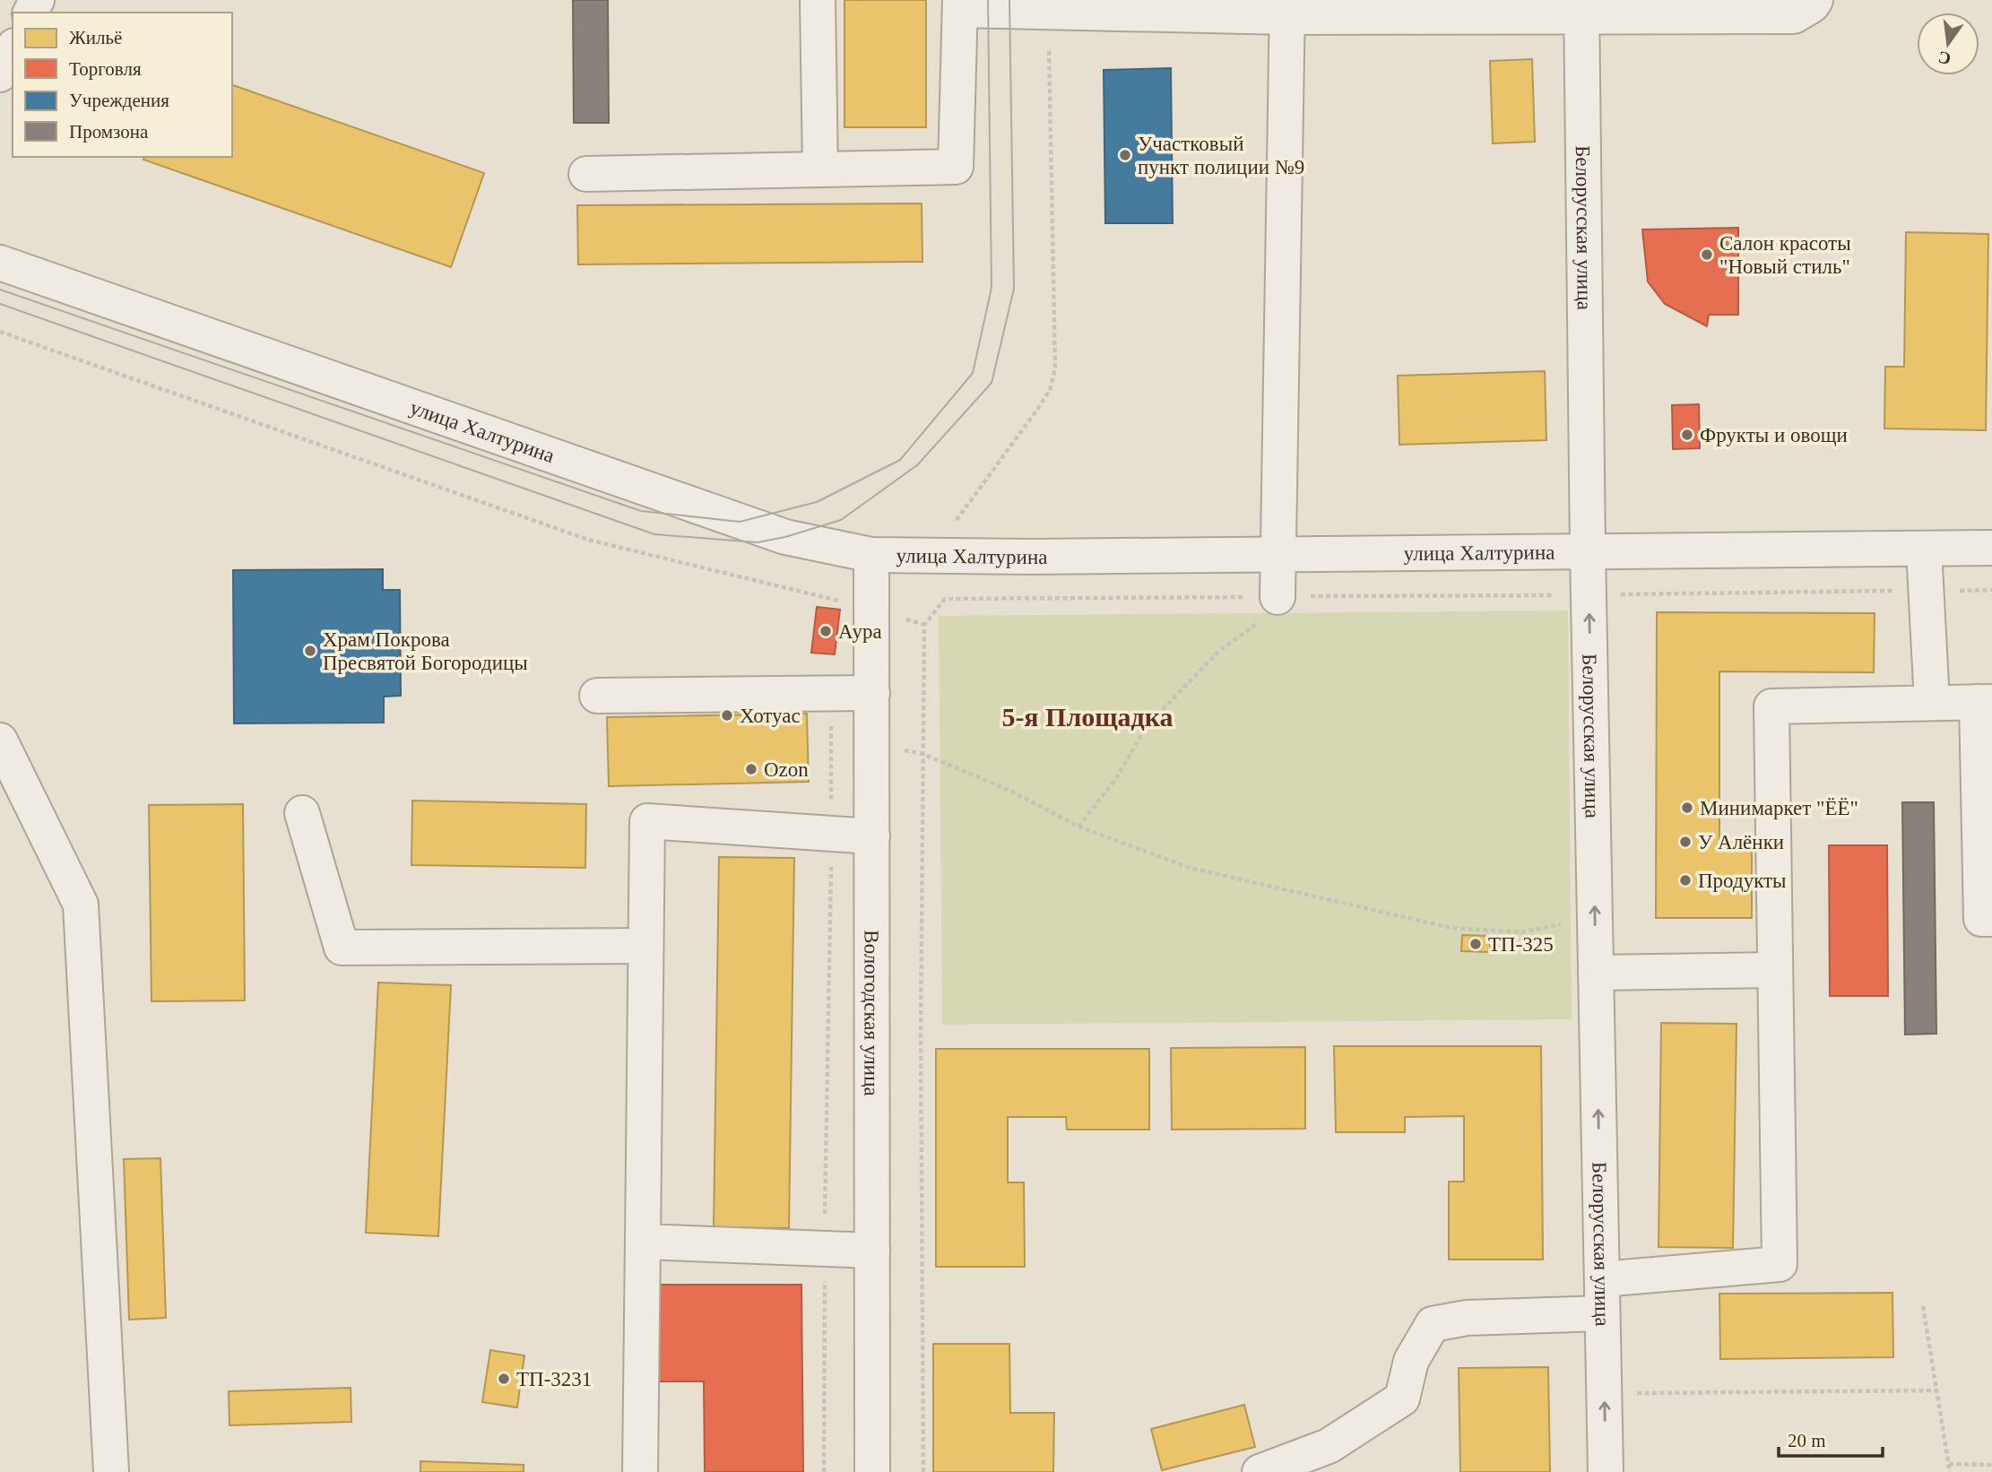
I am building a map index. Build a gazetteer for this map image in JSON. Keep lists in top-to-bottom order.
{
  "streets": {
    "street": ["Белорусская улица", "улица Халтурина", "Вологодская улица"]
  },
  "crossings": [
    ["Белорусская улица", "улица Халтурина"],
    ["улица Халтурина", "Вологодская улица"]
  ],
  "one_way": ["Белорусская улица"],
  "districts": ["5-я Площадка"],
  "places": [
    "Участковый пункт полиции №9",
    "Салон красоты \"Новый стиль\"",
    "Фрукты и овощи",
    "Аура",
    "Храм Покрова Пресвятой Богородицы",
    "Хотуас",
    "Ozon",
    "Минимаркет \"ЁЁ\"",
    "У Алёнки",
    "Продукты",
    "ТП-325",
    "ТП-3231"
  ],
  "legend": [
    "Жильё",
    "Торговля",
    "Учреждения",
    "Промзона"
  ],
  "scale_bar": "20 m",
  "north": "bottom"
}
